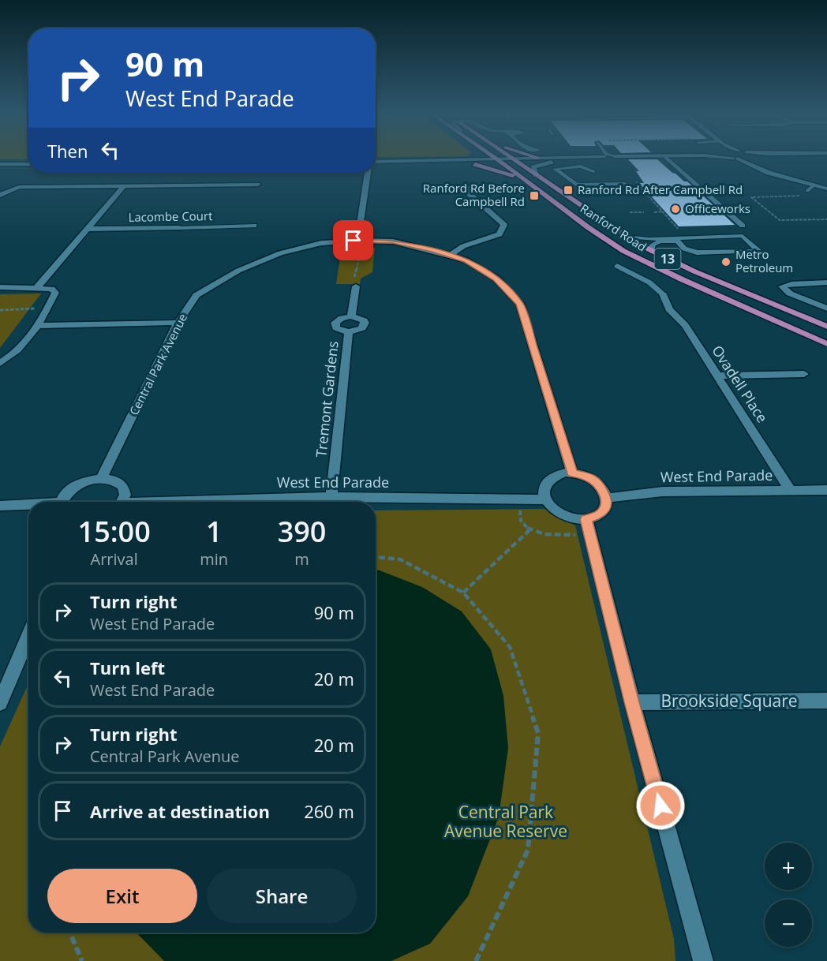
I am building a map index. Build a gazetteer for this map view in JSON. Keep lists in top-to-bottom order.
{
  "streets": {
    "main road": ["Ranford Road", "13"],
    "street": [
      "Lacombe Court",
      "Central Park Avenue",
      "Ovadell Place",
      "Tremont Gardens",
      "West End Parade",
      "Brookside Square"
    ]
  },
  "crossings": [
    ["Central Park Avenue", "West End Parade"],
    ["Ovadell Place", "West End Parade"],
    ["Tremont Gardens", "West End Parade"]
  ],
  "parks": ["Central Park Avenue Reserve"],
  "places": {
    "transit": ["Ranford Rd After Campbell Rd", "Ranford Rd Before Campbell Rd"],
    "other": ["Officeworks", "Metro Petroleum"]
  },
  "page": {
    "turn": ["90 m", "West End Parade"],
    "then": "Then",
    "eta": [
      "15:00",
      "Arrival",
      "1",
      "min",
      "390",
      "m"
    ],
    "list": [
      {
        "name": "Turn right",
        "note": "West End Parade",
        "value": "90 m"
      },
      {
        "name": "Turn left",
        "note": "West End Parade",
        "value": "20 m"
      },
      {
        "name": "Turn right",
        "note": "Central Park Avenue",
        "value": "20 m"
      },
      {
        "name": "Arrive at destination",
        "value": "260 m"
      }
    ],
    "map_buttons": ["+", "−"],
    "buttons": ["Exit", "Share"]
  }
}
